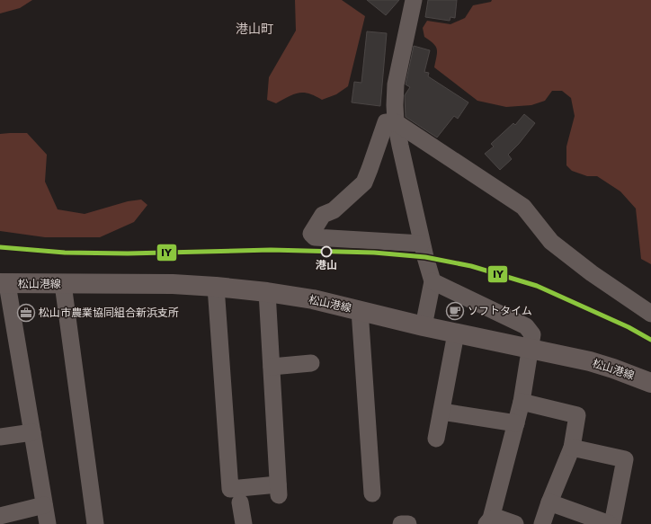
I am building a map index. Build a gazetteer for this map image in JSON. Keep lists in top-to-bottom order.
{
  "streets": {
    "main road": ["松山港線"]
  },
  "districts": ["港山町"],
  "places": {
    "other": ["港山"],
    "cafe": ["ソフトタイム"],
    "office": ["松山市農業協同組合新浜支所"]
  },
  "lines": ["transit line IY"]
}
